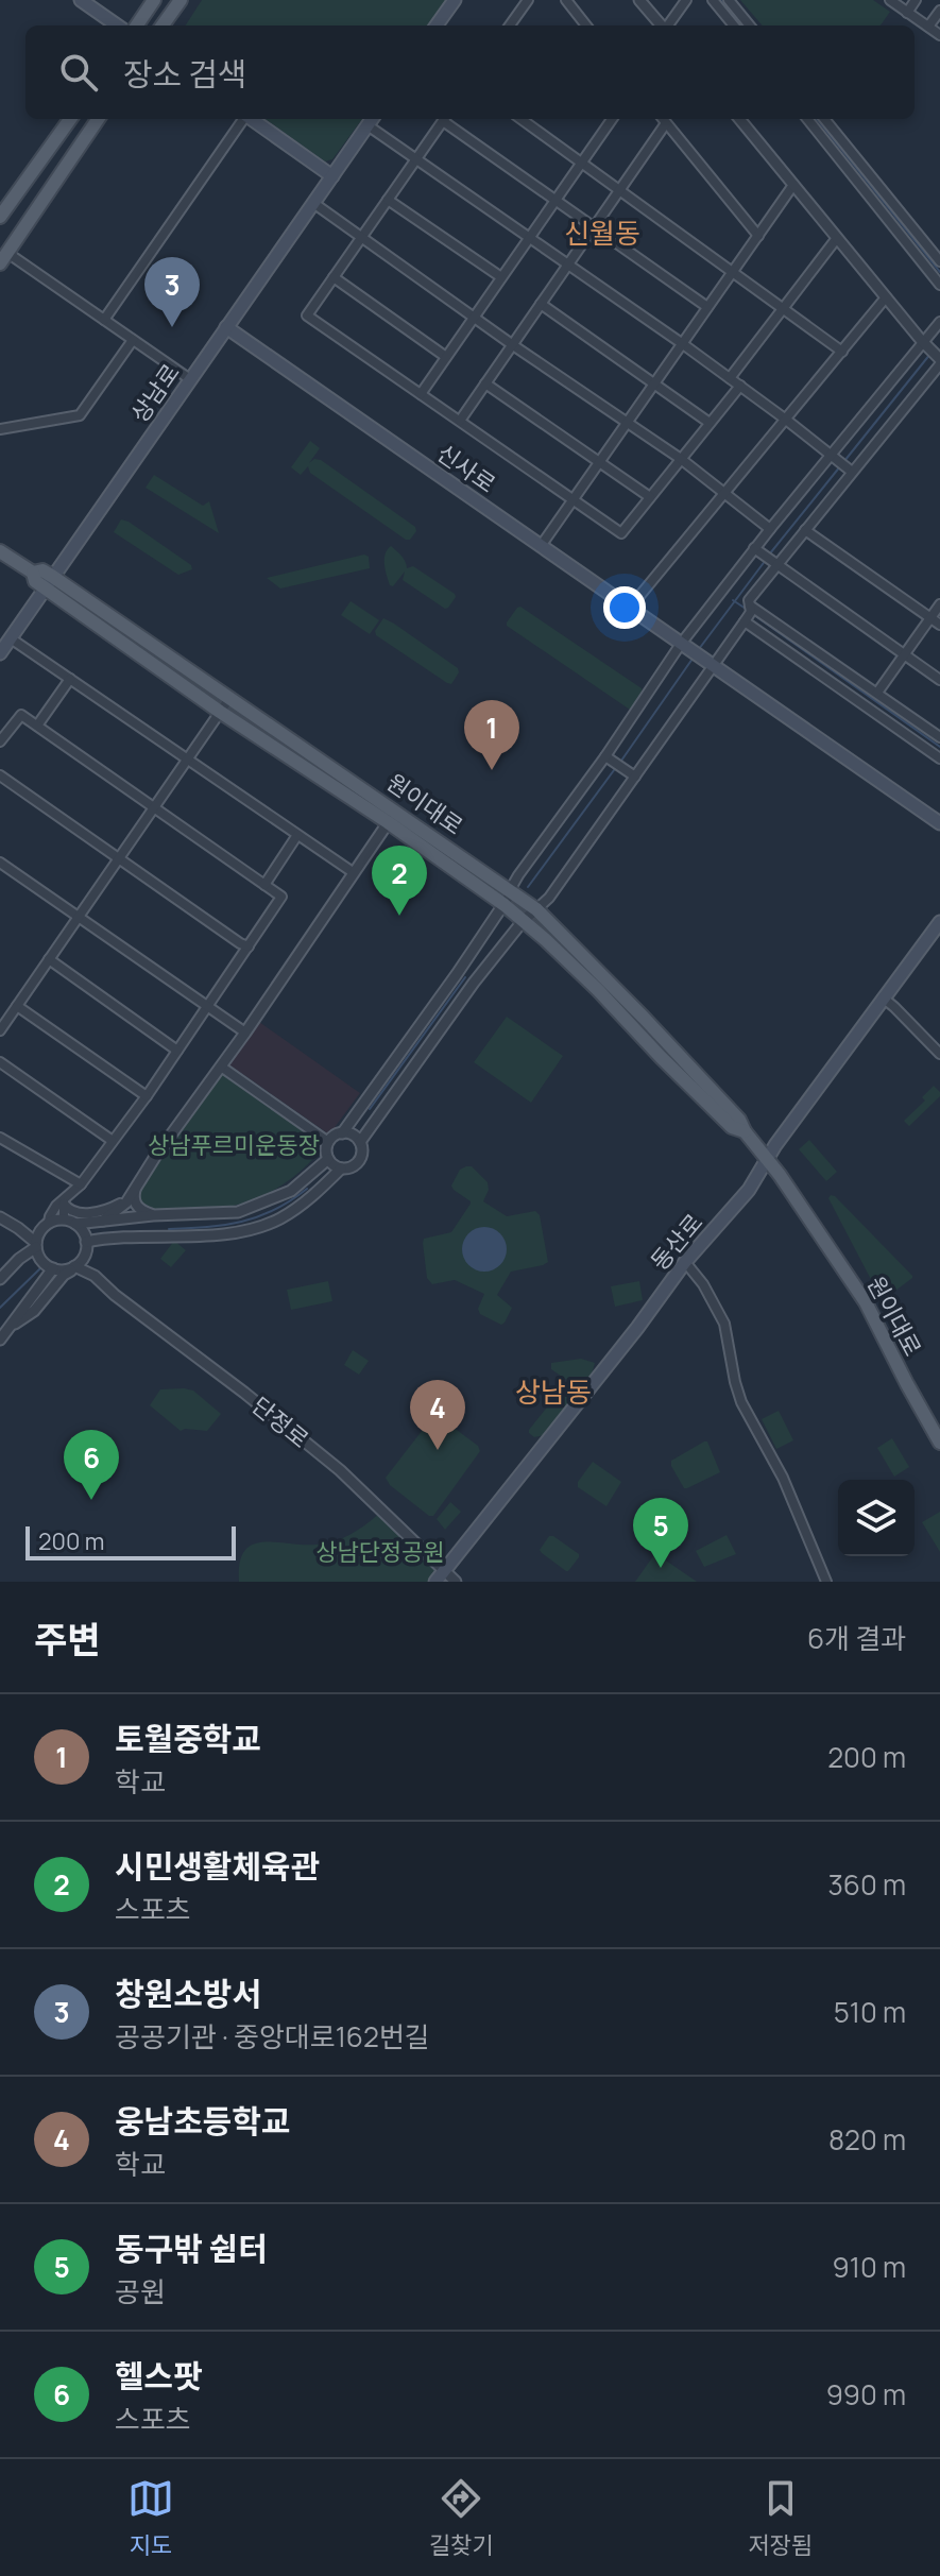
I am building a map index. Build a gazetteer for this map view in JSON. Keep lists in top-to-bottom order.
{
  "streets": {
    "main road": [
      "상남로",
      "신사로",
      "원이대로",
      "동산로"
    ],
    "street": ["단정로"]
  },
  "crossings": [
    ["상남로", "신사로"],
    ["상남로", "원이대로"],
    ["원이대로", "동산로"],
    ["동산로", "단정로"]
  ],
  "districts": ["신월동", "상남동"],
  "parks": ["상남푸르미운동장", "상남단정공원"],
  "scale_bar": "200 m",
  "page": {
    "search": "장소 검색",
    "pins": [
      "3",
      "1",
      "2",
      "4",
      "6",
      "5"
    ],
    "scale": "200 m",
    "heading": ["주변", "6개 결과"],
    "list": [
      {
        "mark": "1",
        "name": "토월중학교",
        "note": "학교",
        "value": "200 m"
      },
      {
        "mark": "2",
        "name": "시민생활체육관",
        "note": "스포츠",
        "value": "360 m"
      },
      {
        "mark": "3",
        "name": "창원소방서",
        "note": "공공기관 · 중앙대로162번길",
        "value": "510 m"
      },
      {
        "mark": "4",
        "name": "웅남초등학교",
        "note": "학교",
        "value": "820 m"
      },
      {
        "mark": "5",
        "name": "동구밖 쉼터",
        "note": "공원",
        "value": "910 m"
      },
      {
        "mark": "6",
        "name": "헬스팟",
        "note": "스포츠",
        "value": "990 m"
      }
    ],
    "nav": ["지도", "길찾기", "저장됨"]
  }
}
